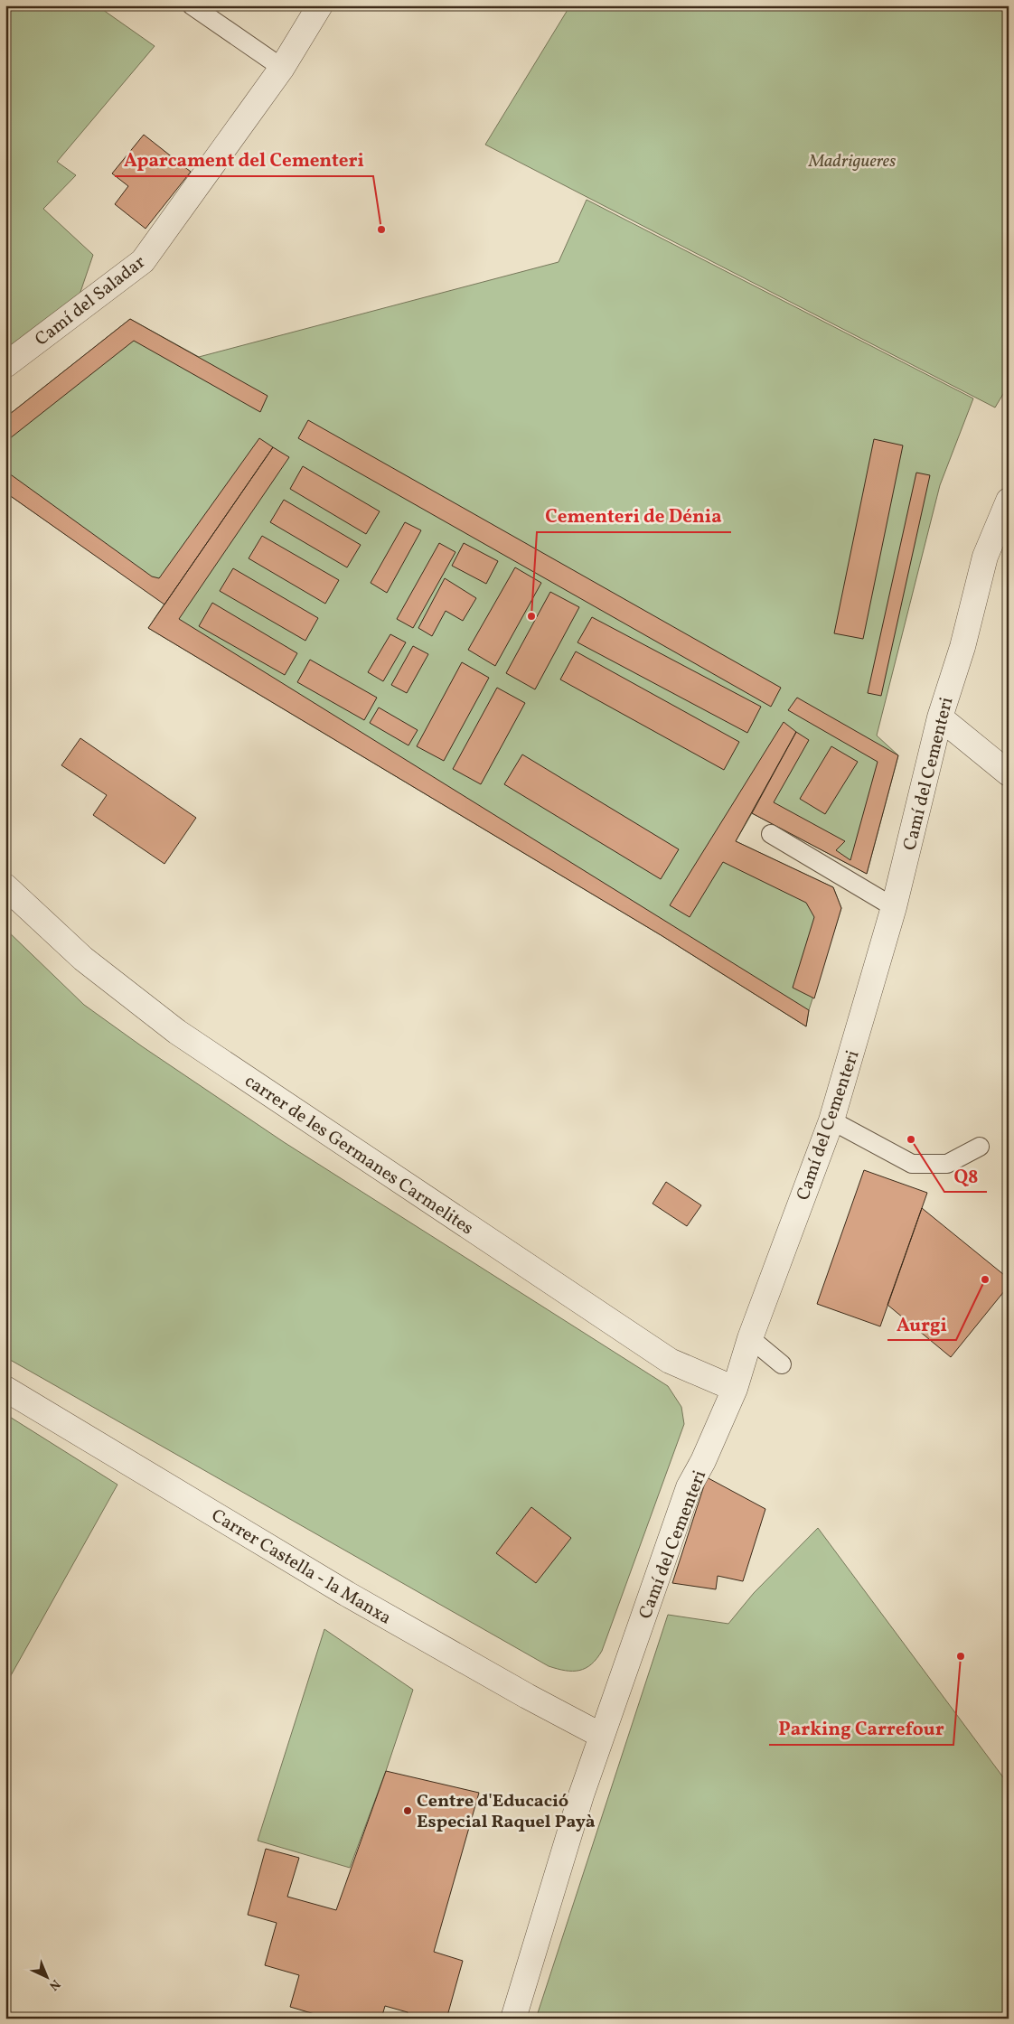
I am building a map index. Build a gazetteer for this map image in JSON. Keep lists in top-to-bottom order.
{
  "streets": {
    "street": [
      "Camí del Saladar",
      "Camí del Cementeri",
      "carrer de les Germanes Carmelites",
      "Carrer Castella - la Manxa"
    ]
  },
  "crossings": [
    ["Camí del Cementeri", "carrer de les Germanes Carmelites"],
    ["Camí del Cementeri", "Carrer Castella - la Manxa"]
  ],
  "parks": ["Madrigueres"],
  "places": [
    "Aparcament del Cementeri",
    "Cementeri de Dénia",
    "Q8",
    "Aurgi",
    "Parking Carrefour",
    "Centre d'Educació Especial Raquel Payà"
  ],
  "north": "bottom right"
}
